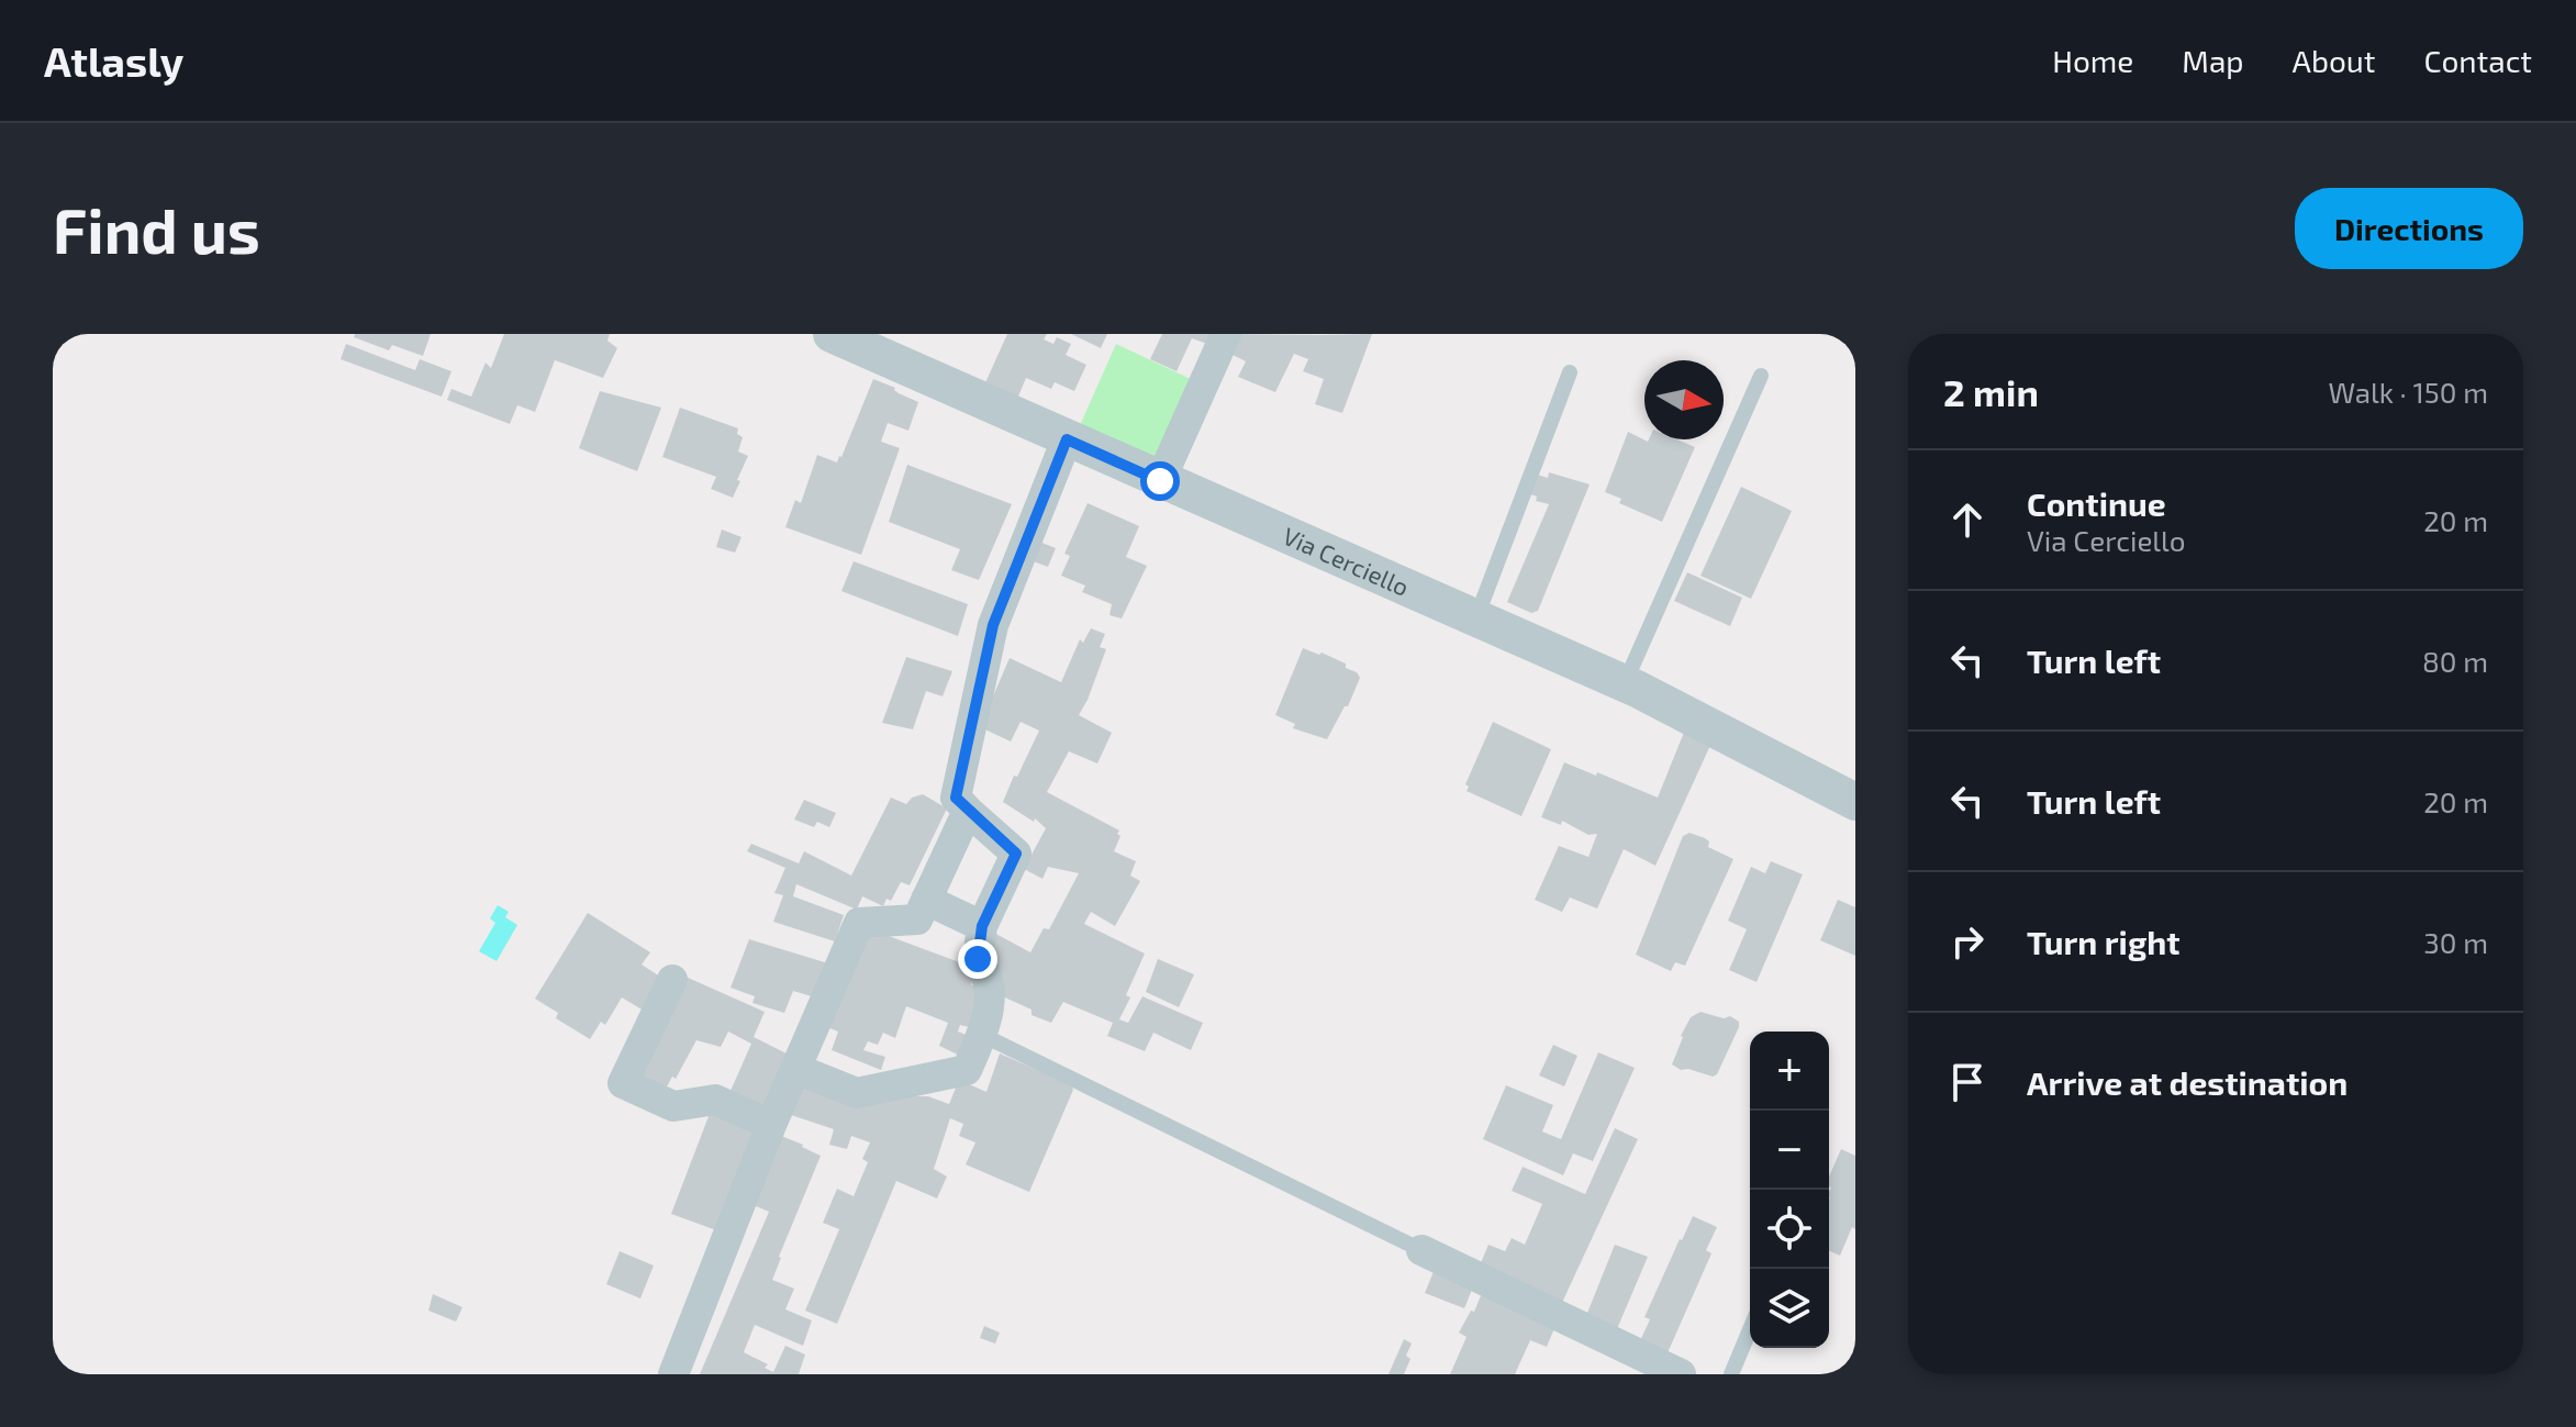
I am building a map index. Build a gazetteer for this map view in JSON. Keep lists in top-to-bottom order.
{
  "streets": {
    "street": ["Via Cerciello"]
  },
  "north": "right",
  "page": {
    "header": "Atlasly",
    "nav": [
      "Home",
      "Map",
      "About",
      "Contact"
    ],
    "buttons": "Directions",
    "title": "Find us",
    "heading": ["2 min", "Walk · 150 m"],
    "list": [
      ["Continue", "Via Cerciello", "20 m"],
      ["Turn left", "80 m"],
      ["Turn left", "20 m"],
      ["Turn right", "30 m"],
      "Arrive at destination"
    ],
    "map_buttons": ["+", "−"]
  }
}
